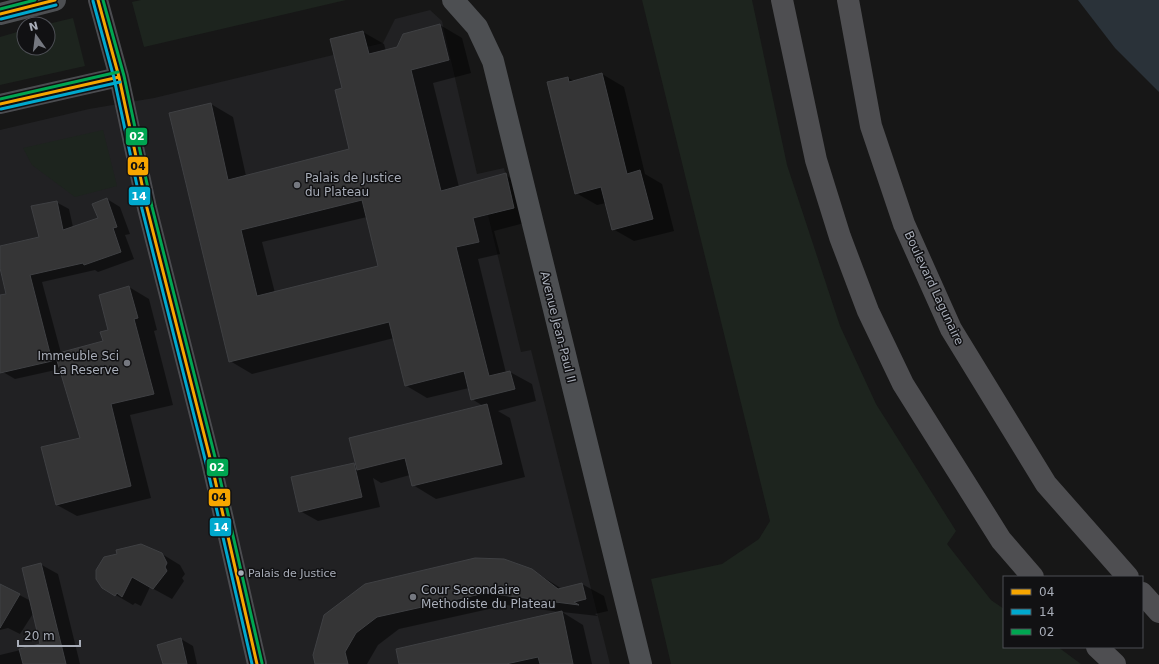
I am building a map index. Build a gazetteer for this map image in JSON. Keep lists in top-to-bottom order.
{
  "streets": {
    "highway": ["Boulevard Lagunaire"],
    "main road": ["Avenue Jean-Paul II"]
  },
  "places": [
    "Palais de Justice du Plateau",
    "Immeuble Sci La Reserve",
    "Palais de Justice",
    "Cour Secondaire Methodiste du Plateau"
  ],
  "lines": ["transit line 04", "transit line 02", "transit line 14"],
  "legend": ["04", "14", "02"],
  "scale_bar": "20 m",
  "north": "top"
}
